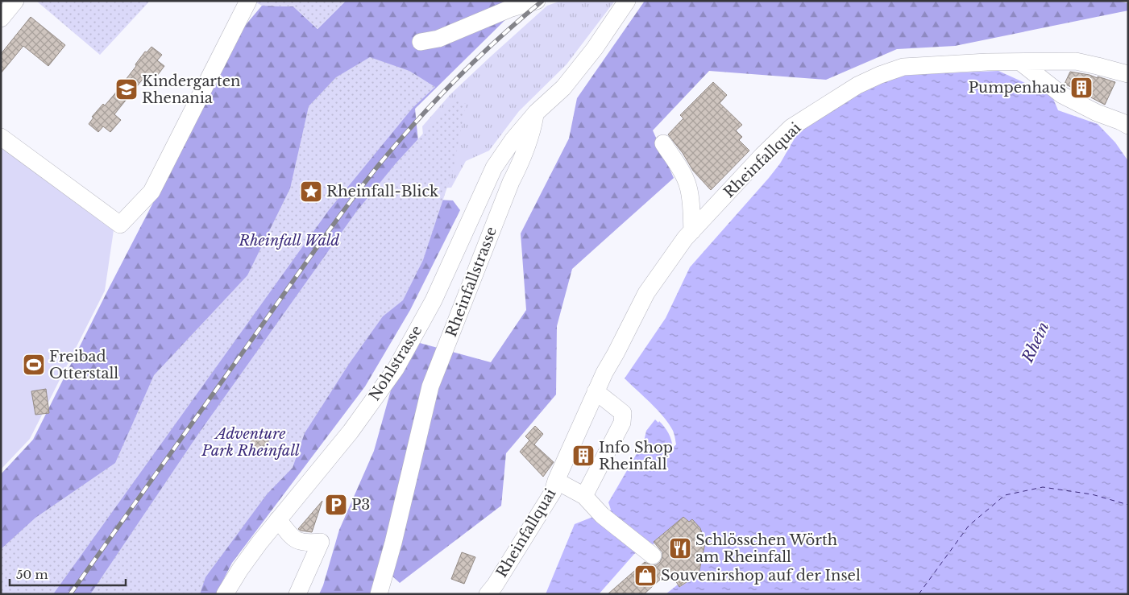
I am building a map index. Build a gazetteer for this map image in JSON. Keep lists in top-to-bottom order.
{
  "streets": {
    "street": ["Rheinfallquai", "Rheinfallstrasse", "Nohlstrasse"]
  },
  "crossings": [
    ["Rheinfallstrasse", "Nohlstrasse"]
  ],
  "water": ["Rhein"],
  "parks": ["Rheinfall Wald", "Adventure Park Rheinfall"],
  "places": {
    "building": ["Pumpenhaus", "Info Shop Rheinfall"],
    "school or university": ["Kindergarten Rhenania"],
    "place": ["Rheinfall-Blick"],
    "sports": ["Freibad Otterstall"],
    "parking": ["P3"],
    "restaurant": ["Schlösschen Wörth am Rheinfall"],
    "shop": ["Souvenirshop auf der Insel"]
  },
  "scale_bar": "50 m"
}
